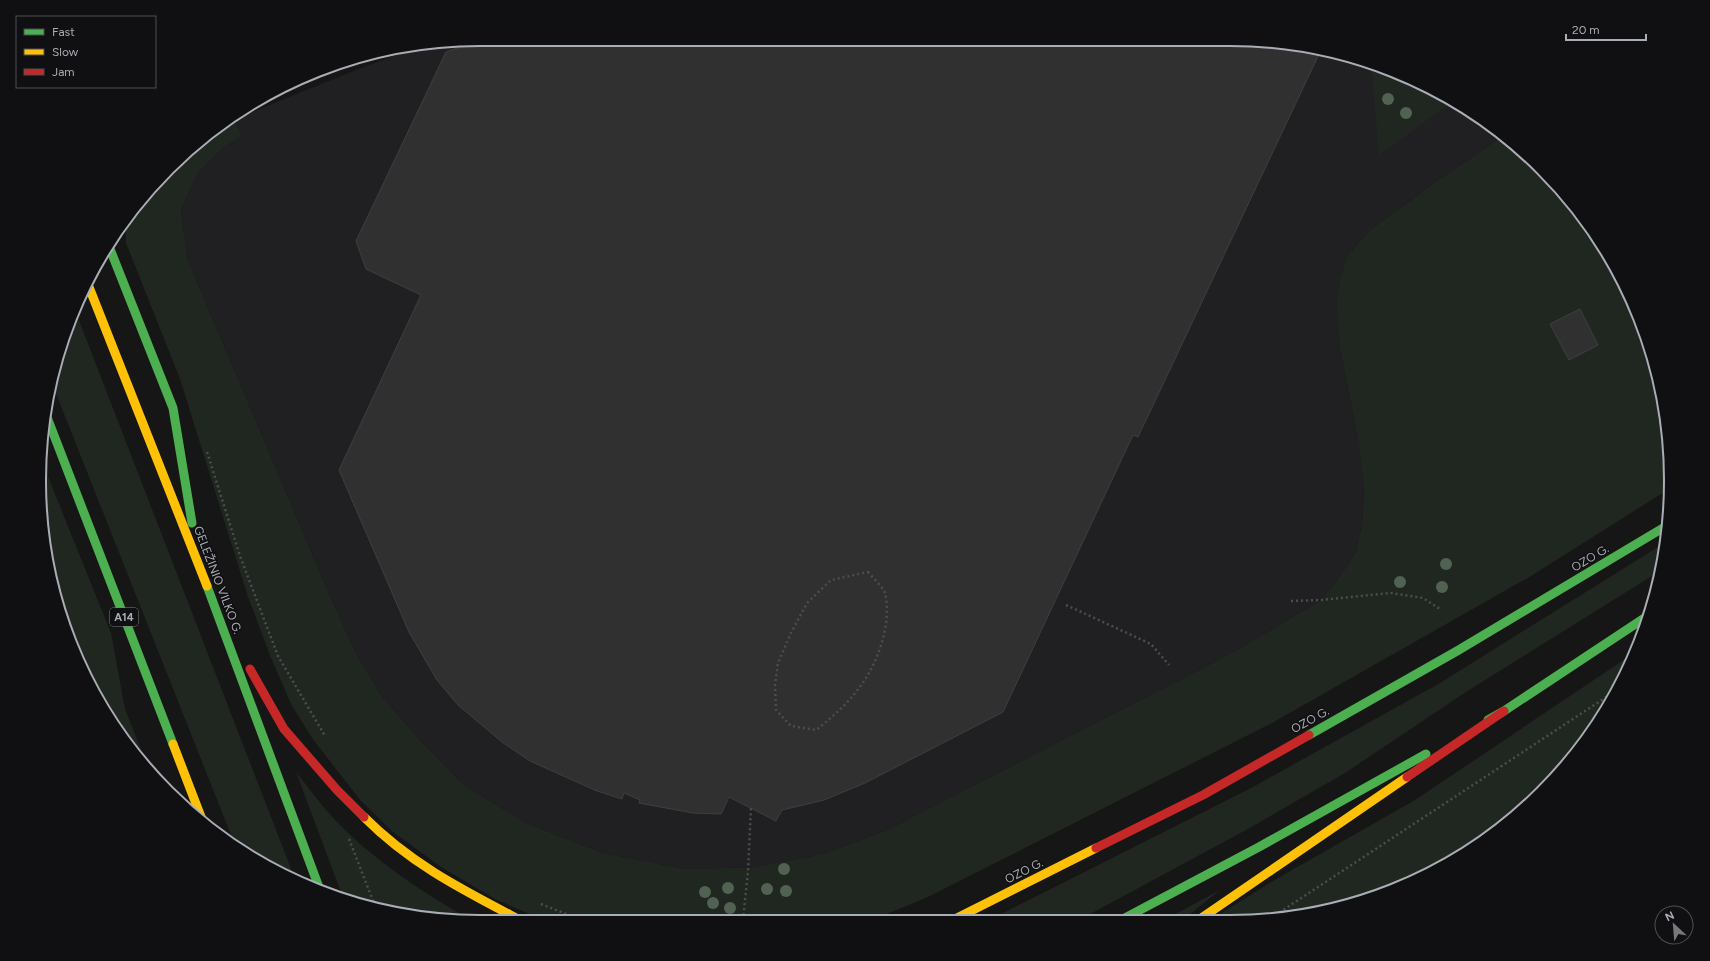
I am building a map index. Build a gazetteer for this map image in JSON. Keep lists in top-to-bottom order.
{
  "streets": {
    "main road": ["OZO G.", "GELEŽINIO VILKO G.", "A14"]
  },
  "legend": ["Fast", "Slow", "Jam"],
  "scale_bar": "20 m",
  "north": "top left"
}
